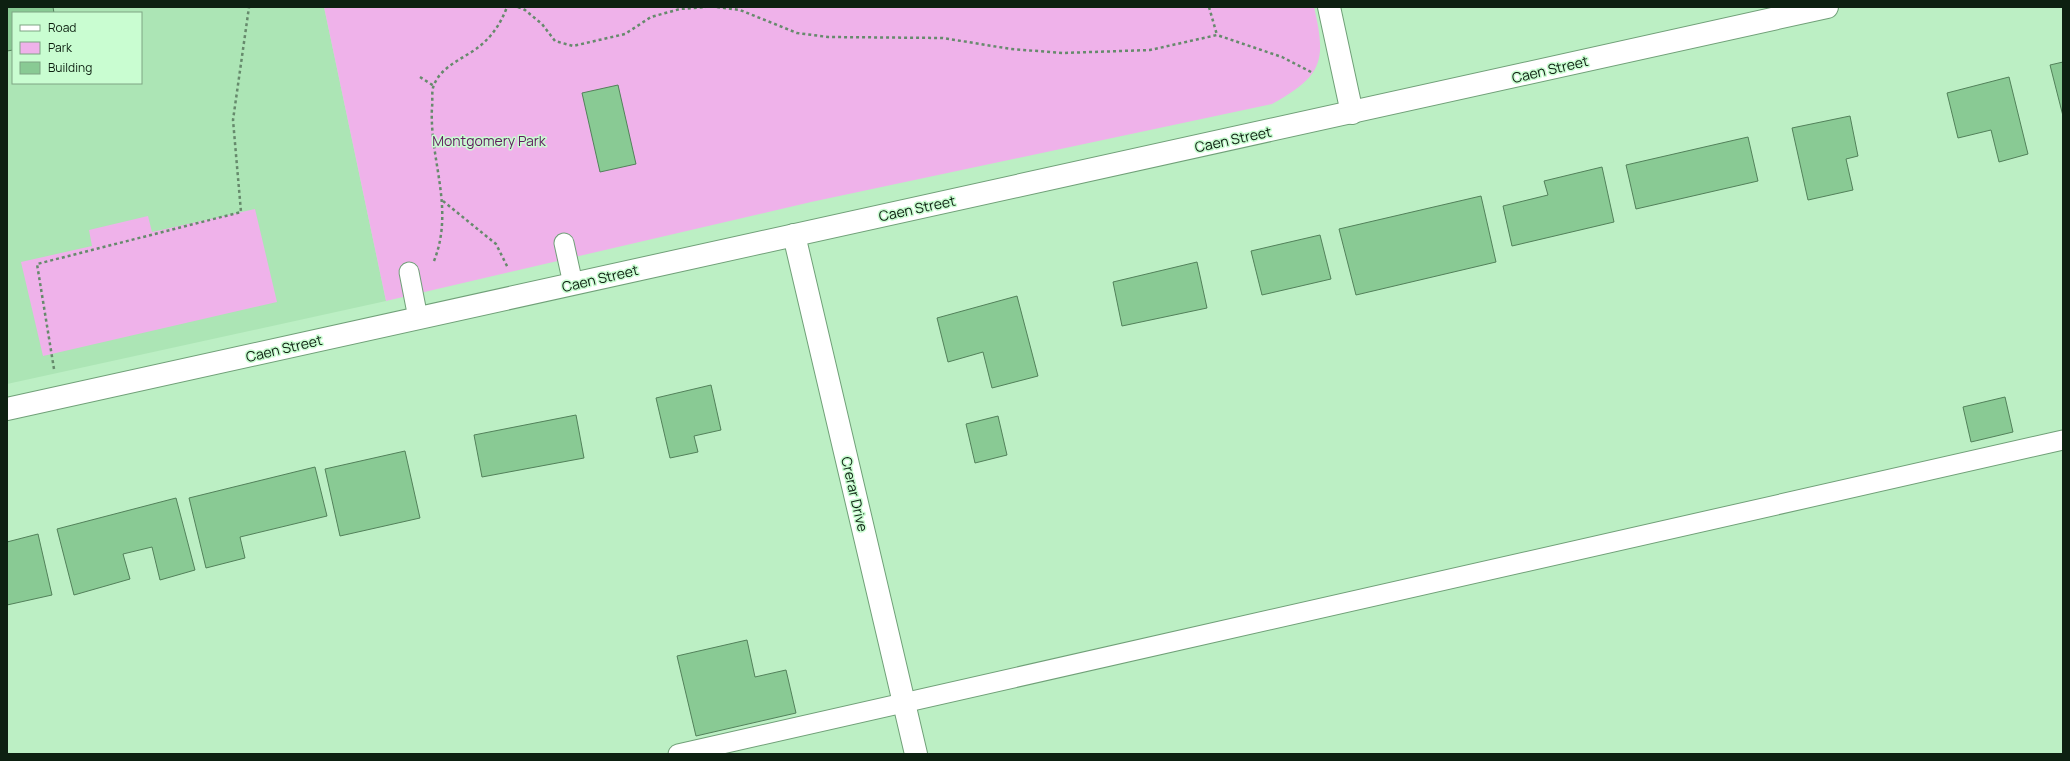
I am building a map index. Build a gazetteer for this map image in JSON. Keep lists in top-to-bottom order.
{
  "streets": {
    "street": ["Caen Street", "Crerar Drive"]
  },
  "crossings": [
    ["Caen Street", "Crerar Drive"]
  ],
  "parks": ["Montgomery Park"],
  "legend": ["Road", "Park", "Building"]
}
